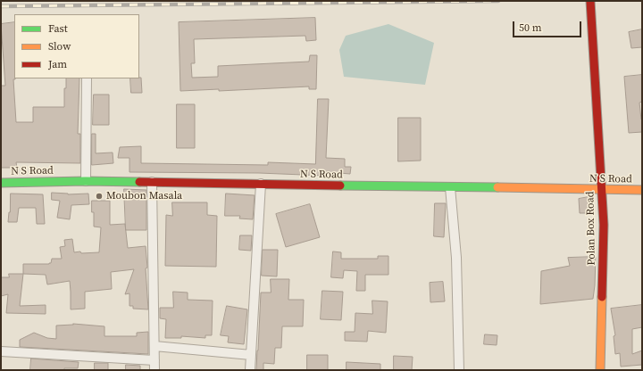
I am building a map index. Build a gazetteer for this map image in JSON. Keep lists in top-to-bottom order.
{
  "streets": {
    "main road": ["N S Road", "Polan Box Road"]
  },
  "crossings": [
    ["N S Road", "Polan Box Road"]
  ],
  "places": ["Moubon Masala"],
  "legend": ["Fast", "Slow", "Jam"],
  "scale_bar": "50 m"
}
